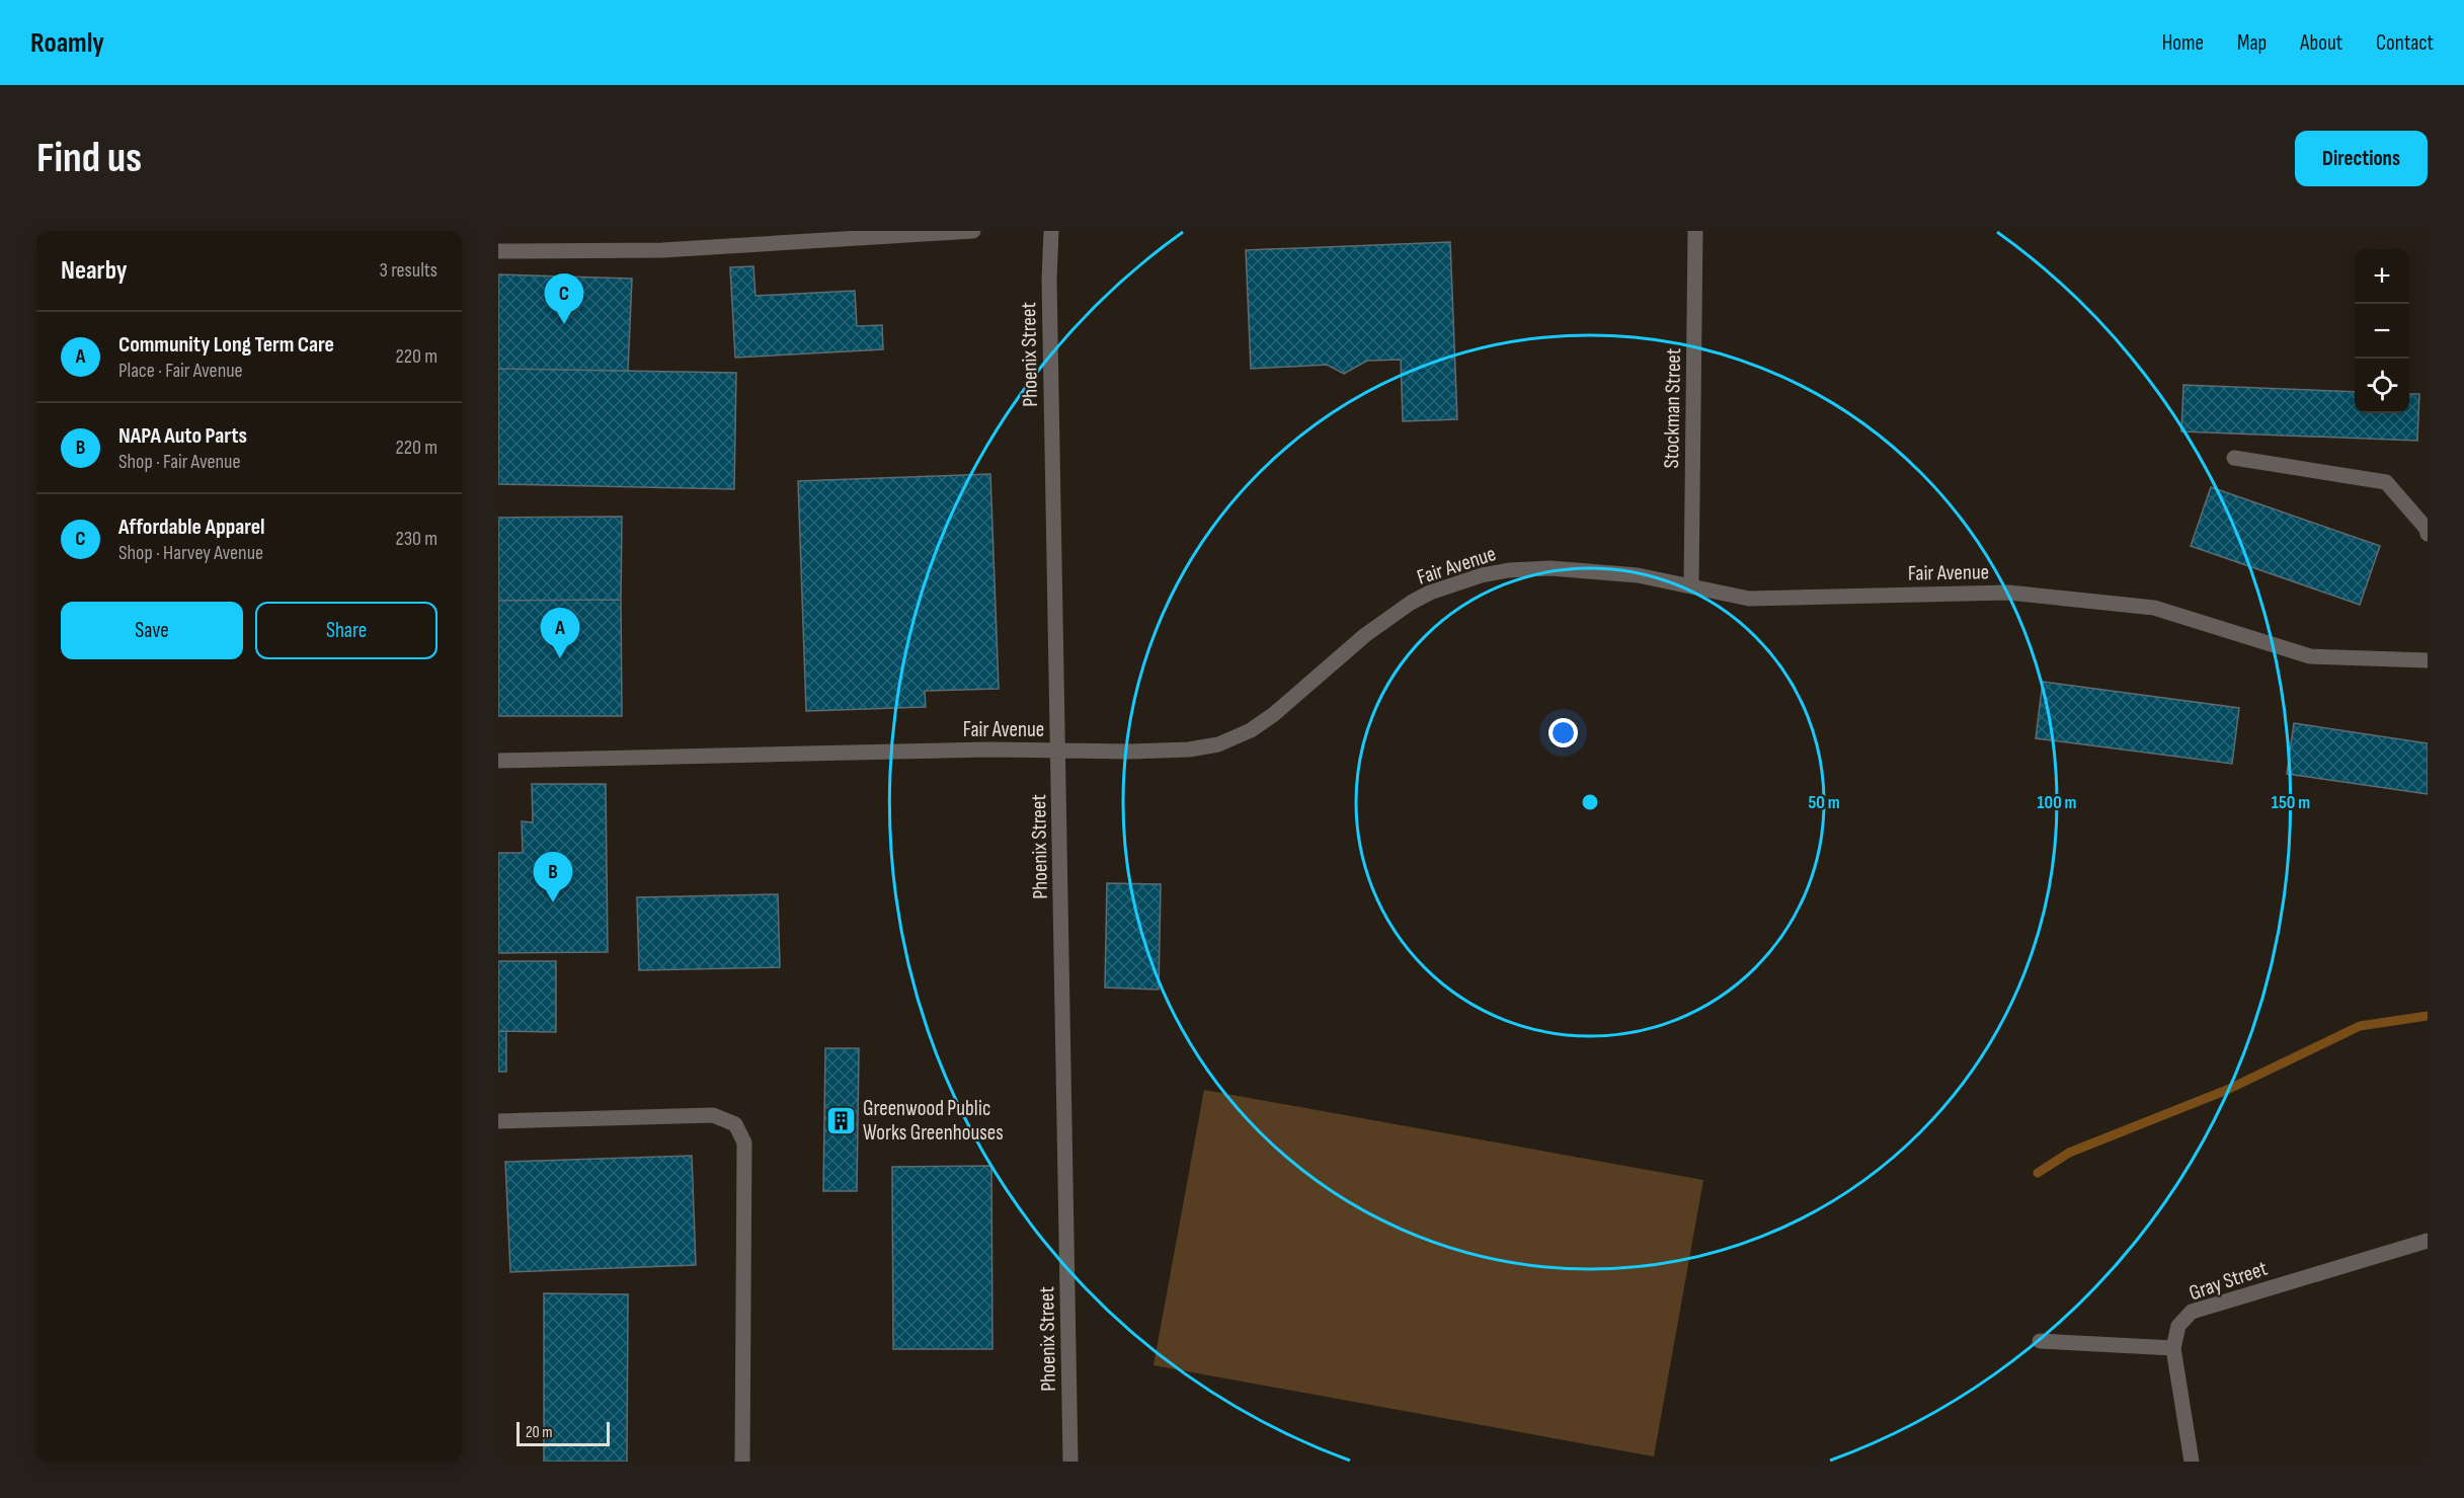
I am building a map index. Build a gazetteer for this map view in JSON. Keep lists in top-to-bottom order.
{
  "streets": {
    "street": [
      "Phoenix Street",
      "Stockman Street",
      "Fair Avenue",
      "Gray Street"
    ]
  },
  "crossings": [
    ["Phoenix Street", "Fair Avenue"],
    ["Stockman Street", "Fair Avenue"]
  ],
  "places": {
    "building": ["Greenwood Public Works Greenhouses"]
  },
  "scale_bar": "20 m",
  "page": {
    "header": "Roamly",
    "nav": [
      "Home",
      "Map",
      "About",
      "Contact"
    ],
    "buttons": [
      "Directions",
      ["Save", "Share"]
    ],
    "title": "Find us",
    "heading": ["Nearby", "3 results"],
    "map_buttons": ["+", "−"],
    "pins": ["C", "A", "B"],
    "list": [
      {
        "mark": "A",
        "name": "Community Long Term Care",
        "note": "Place · Fair Avenue",
        "value": "220 m"
      },
      {
        "mark": "B",
        "name": "NAPA Auto Parts",
        "note": "Shop · Fair Avenue",
        "value": "220 m"
      },
      {
        "mark": "C",
        "name": "Affordable Apparel",
        "note": "Shop · Harvey Avenue",
        "value": "230 m"
      }
    ],
    "scale": "20 m"
  },
  "rings": ["50 m", "100 m", "150 m"]
}
